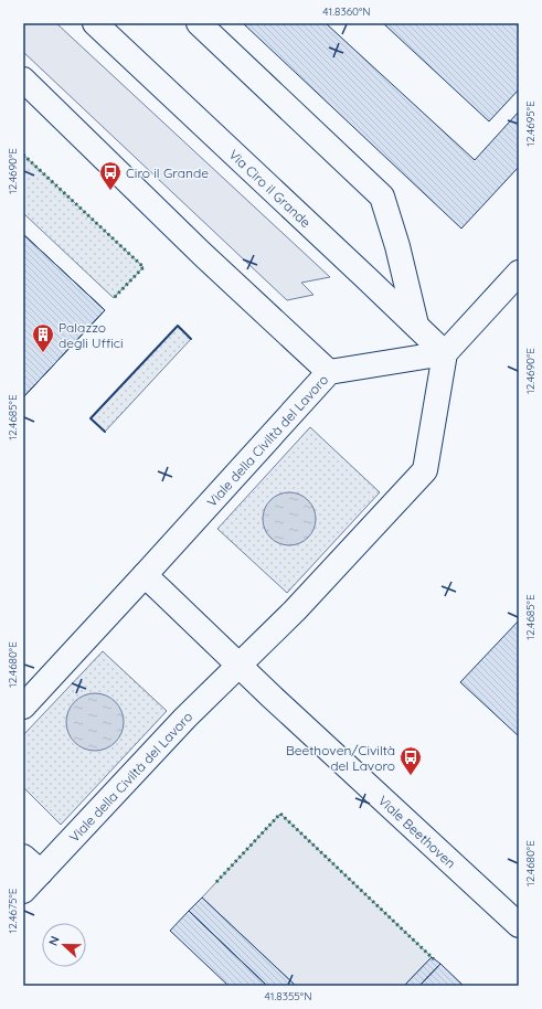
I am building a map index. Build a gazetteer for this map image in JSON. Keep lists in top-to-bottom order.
{
  "streets": {
    "street": ["Via Ciro il Grande", "Viale della Civiltà del Lavoro", "Viale Beethoven"]
  },
  "crossings": [
    ["Via Ciro il Grande", "Viale della Civiltà del Lavoro"],
    ["Viale della Civiltà del Lavoro", "Viale Beethoven"]
  ],
  "places": {
    "bus stop": ["Ciro il Grande", "Beethoven/Civiltà del Lavoro"],
    "building": ["Palazzo degli Uffici"]
  },
  "north": "left",
  "coordinates": [
    "41.8360°N",
    "12.4695°E",
    "12.4690°E",
    "12.4685°E",
    "12.4680°E",
    "12.4675°E",
    "41.8355°N"
  ]
}
